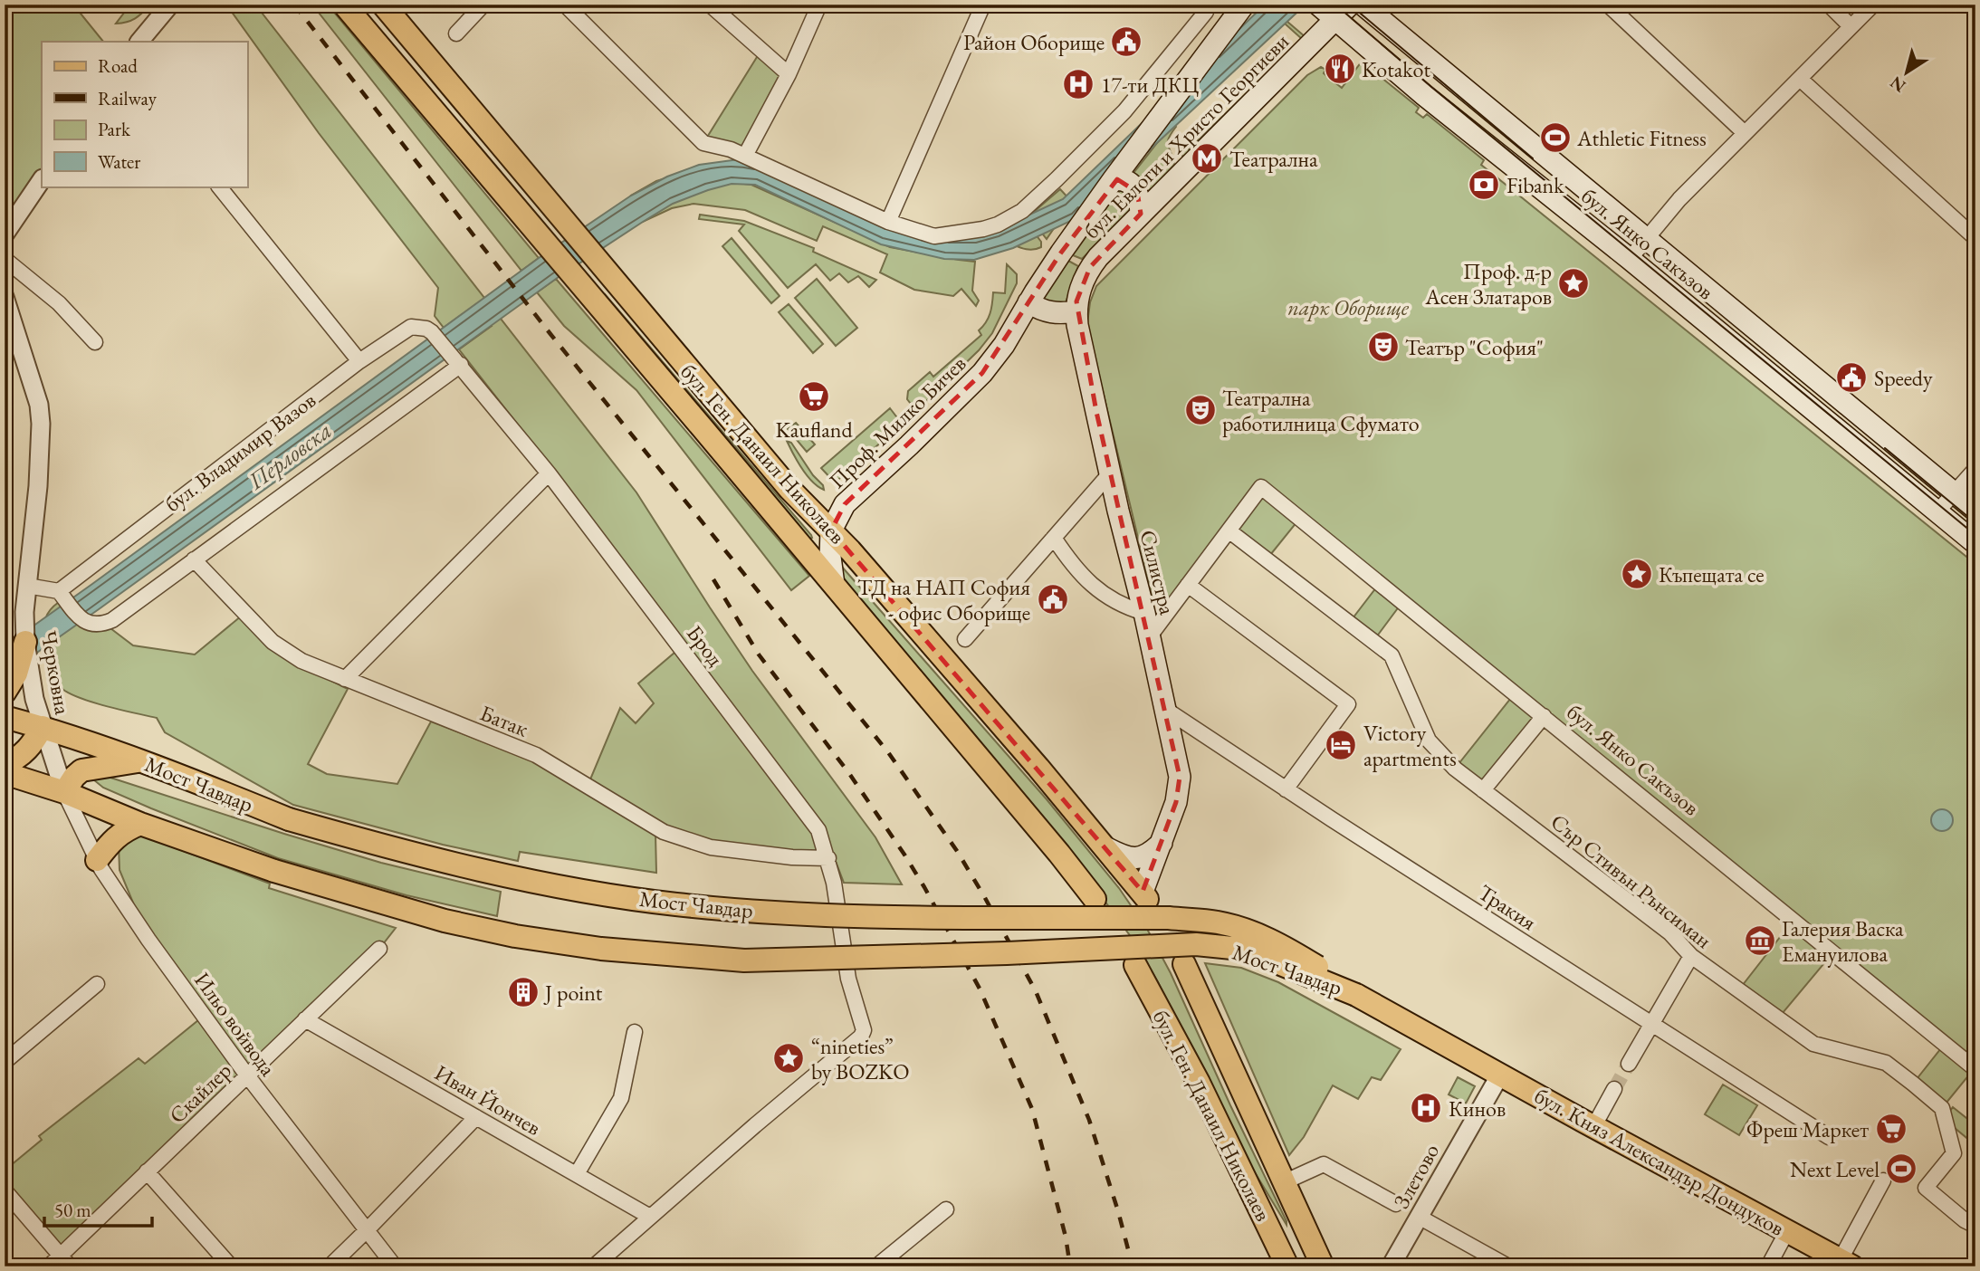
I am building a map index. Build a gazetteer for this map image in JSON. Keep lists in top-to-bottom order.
{
  "streets": {
    "main road": [
      "бул. Евлоги и Христо Георгиеви",
      "бул. Янко Сакъзов",
      "Проф. Милко Бичев",
      "бул. Ген. Данаил Николаев",
      "Силистра",
      "Мост Чавдар",
      "бул. Княз Александър Дондуков"
    ],
    "street": [
      "бул. Владимир Вазов",
      "Брод",
      "Черковна",
      "Батак",
      "Сър Стивън Рънсиман",
      "Тракия",
      "Ильо войвода",
      "Скайлер",
      "Иван Йончев",
      "Злетово"
    ]
  },
  "crossings": [
    ["бул. Евлоги и Христо Георгиеви", "бул. Янко Сакъзов"],
    ["бул. Евлоги и Христо Георгиеви", "Проф. Милко Бичев"],
    ["бул. Евлоги и Христо Георгиеви", "Силистра"],
    ["бул. Янко Сакъзов", "Сър Стивън Рънсиман"],
    ["Проф. Милко Бичев", "бул. Ген. Данаил Николаев"],
    ["бул. Владимир Вазов", "Брод"],
    ["бул. Ген. Данаил Николаев", "Силистра"],
    ["Силистра", "Тракия"],
    ["Брод", "Батак"],
    ["Брод", "Иван Йончев"],
    ["Черковна", "Мост Чавдар"],
    ["Черковна", "Ильо войвода"],
    ["Мост Чавдар", "Ильо войвода"],
    ["Мост Чавдар", "бул. Княз Александър Дондуков"],
    ["Мост Чавдар", "Злетово"],
    ["Ильо войвода", "Скайлер"],
    ["Скайлер", "Иван Йончев"],
    ["бул. Княз Александър Дондуков", "Злетово"]
  ],
  "water": ["Перловска"],
  "parks": ["парк Оборище"],
  "places": {
    "public building": ["Район Оборище", "Speedy", "ТД на НАП София - офис Оборище"],
    "restaurant": ["Kotakot"],
    "hospital": ["17-ти ДКЦ", "Кинов"],
    "sports": ["Athletic Fitness", "Next Level"],
    "metro station": ["Театрална"],
    "bank": ["Fibank"],
    "place": ["Проф. д-р Асен Златаров", "Къпещата се", "“nineties” by BOZKO"],
    "theatre": ["Театър \"София\"", "Театрална работилница Сфумато"],
    "supermarket": ["Kaufland", "Фреш Маркет"],
    "hotel": ["Victory apartments"],
    "museum": ["Галерия Васка Емануилова"],
    "building": ["J point"]
  },
  "legend": [
    "Road",
    "Railway",
    "Park",
    "Water"
  ],
  "scale_bar": "50 m",
  "north": "bottom left"
}
